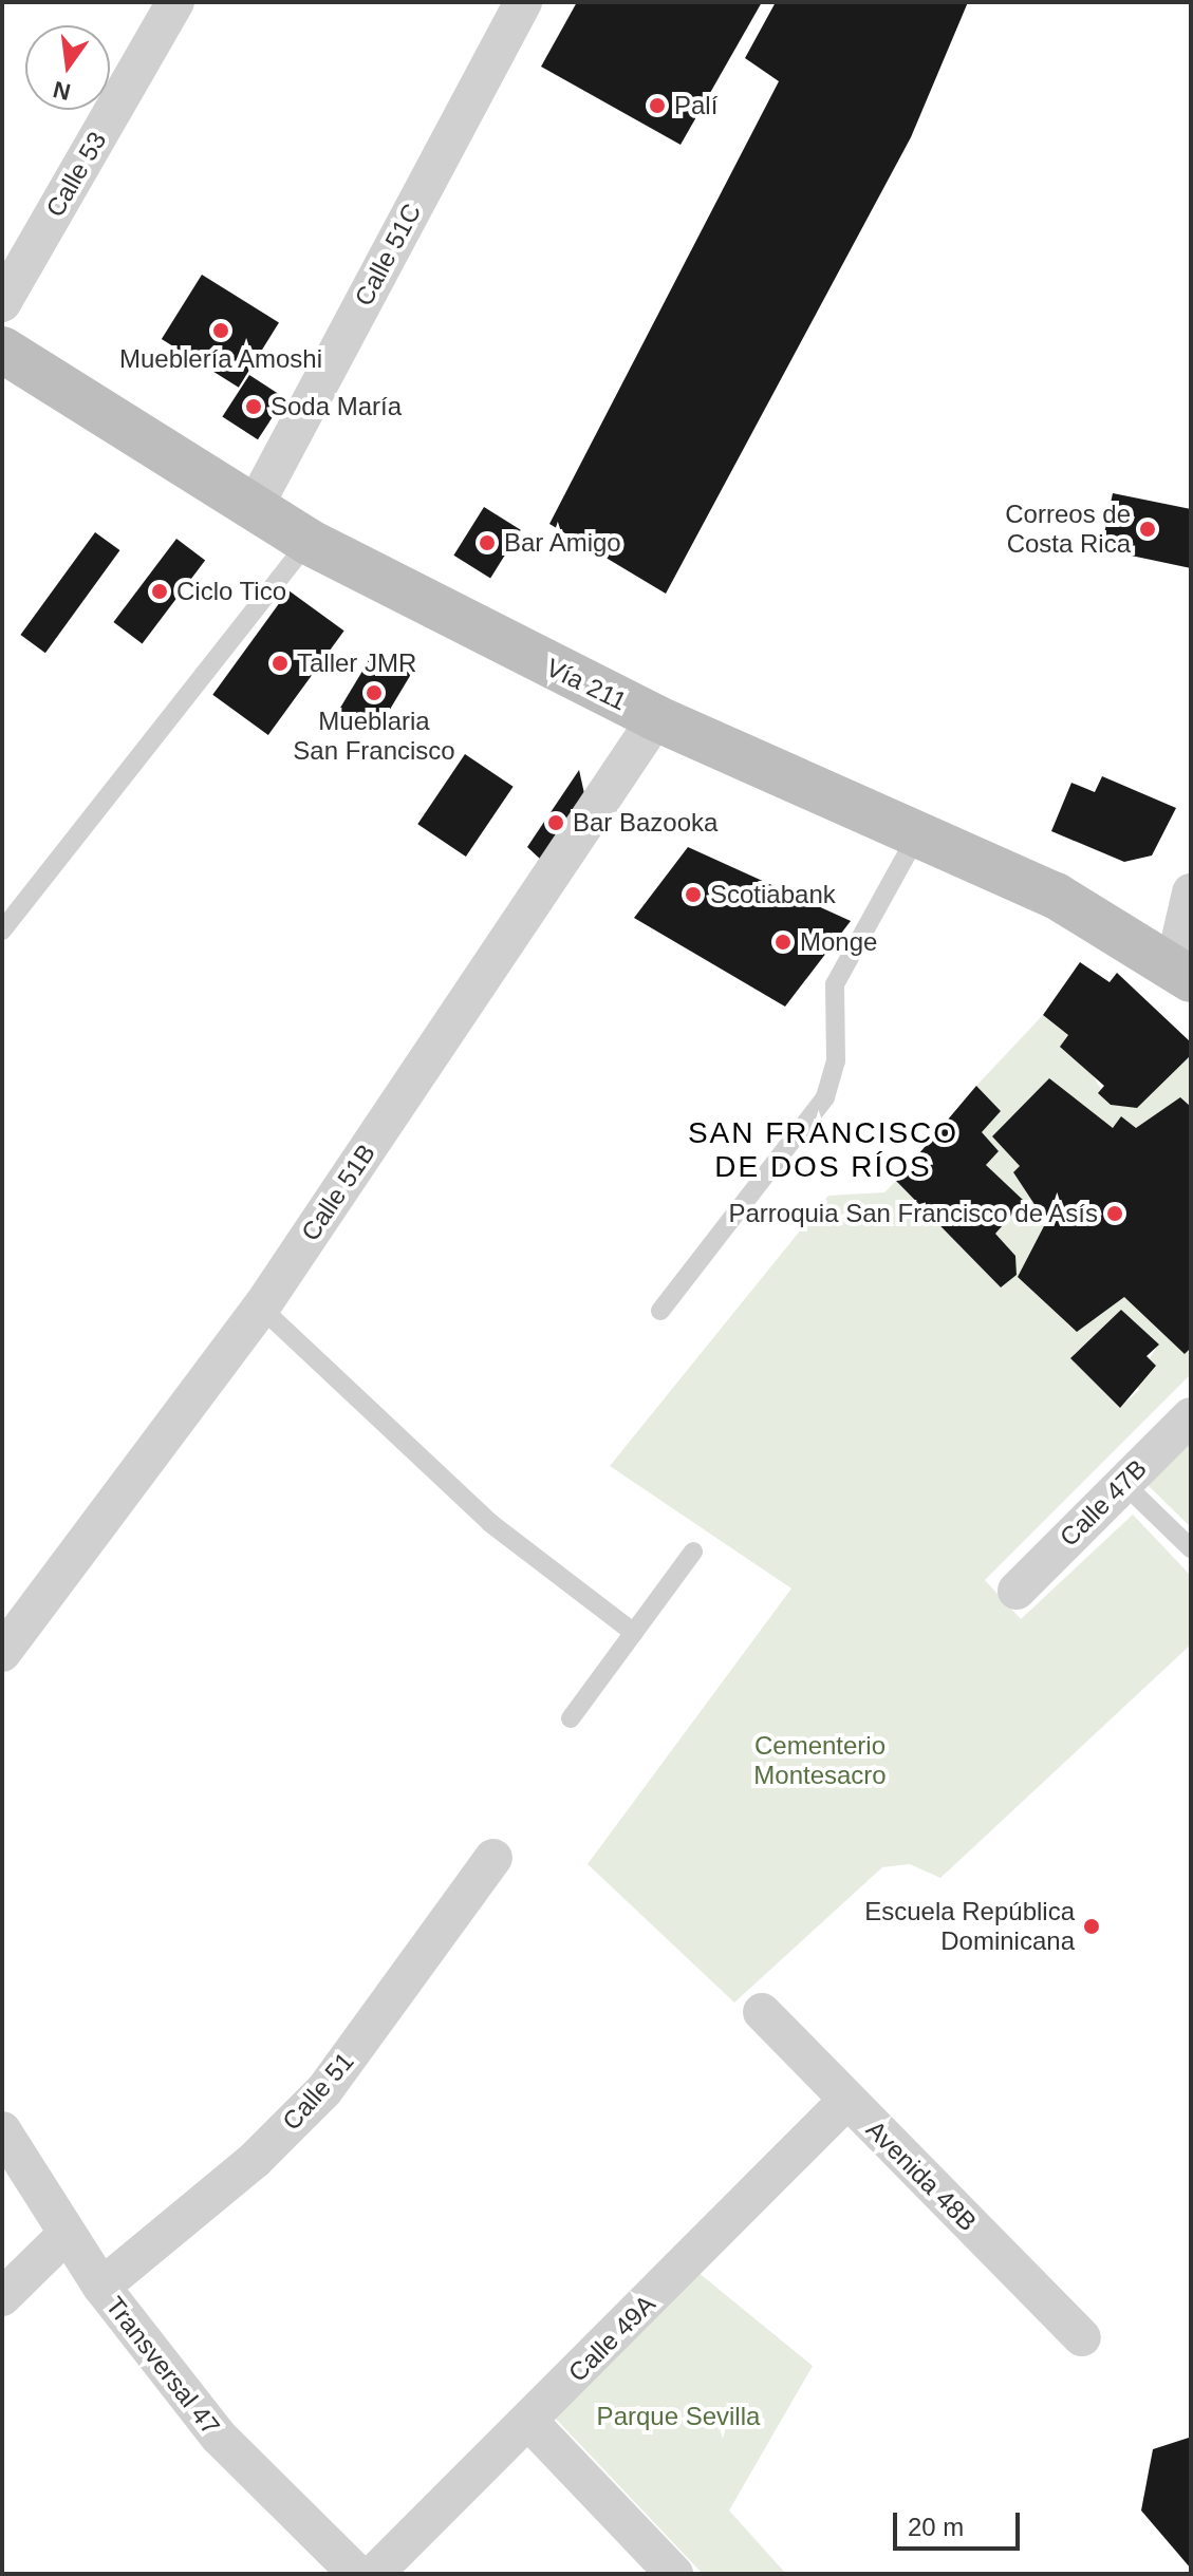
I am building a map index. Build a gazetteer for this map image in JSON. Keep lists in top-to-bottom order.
{
  "streets": {
    "main road": ["Vía 211"],
    "street": [
      "Calle 53",
      "Calle 51C",
      "Calle 51B",
      "Calle 47B",
      "Calle 51",
      "Avenida 48B",
      "Calle 49A",
      "Transversal 47"
    ]
  },
  "crossings": [
    ["Calle 51C", "Vía 211"],
    ["Vía 211", "Calle 51B"],
    ["Calle 51", "Transversal 47"],
    ["Avenida 48B", "Calle 49A"]
  ],
  "districts": ["SAN FRANCISCO DE DOS RÍOS"],
  "parks": ["Cementerio Montesacro", "Parque Sevilla"],
  "places": [
    "Palí",
    "Mueblería Amoshi",
    "Soda María",
    "Correos de Costa Rica",
    "Bar Amigo",
    "Ciclo Tico",
    "Taller JMR",
    "Mueblaria San Francisco",
    "Bar Bazooka",
    "Scotiabank",
    "Monge",
    "Parroquia San Francisco de Asís",
    "Escuela República Dominicana"
  ],
  "scale_bar": "20 m",
  "north": "bottom"
}
